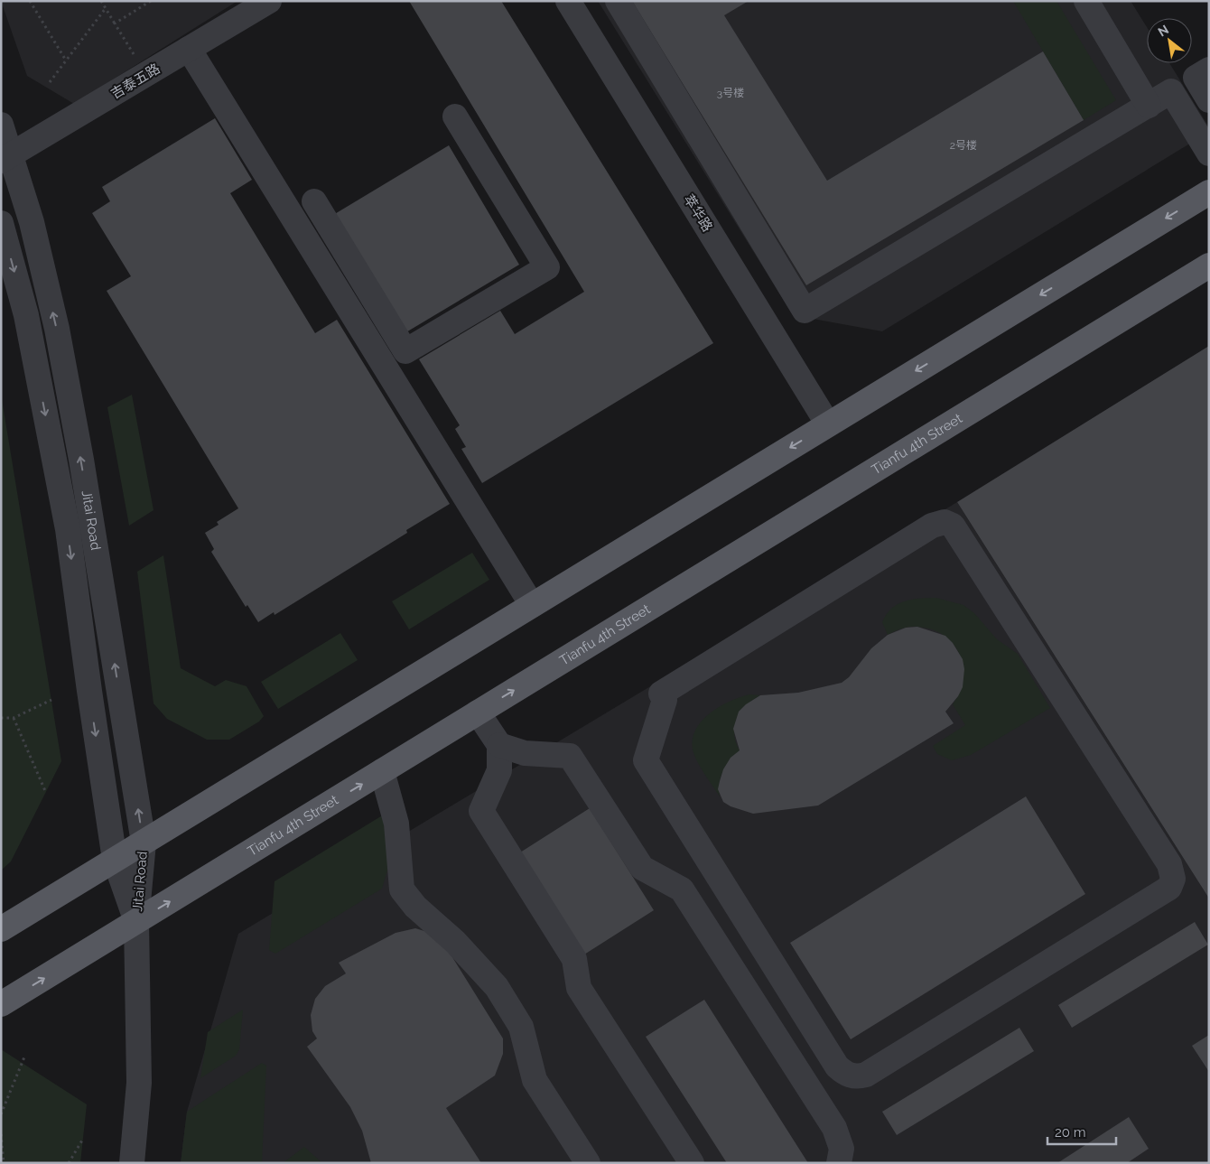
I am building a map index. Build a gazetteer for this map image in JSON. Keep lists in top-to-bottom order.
{
  "streets": {
    "main road": ["Tianfu 4th Street"],
    "street": ["吉泰五路", "萃华路", "Jitai Road"]
  },
  "crossings": [
    ["吉泰五路", "Jitai Road"],
    ["Tianfu 4th Street", "Jitai Road"]
  ],
  "house_numbers": ["3号楼", "2号楼"],
  "scale_bar": "20 m",
  "north": "top left"
}
